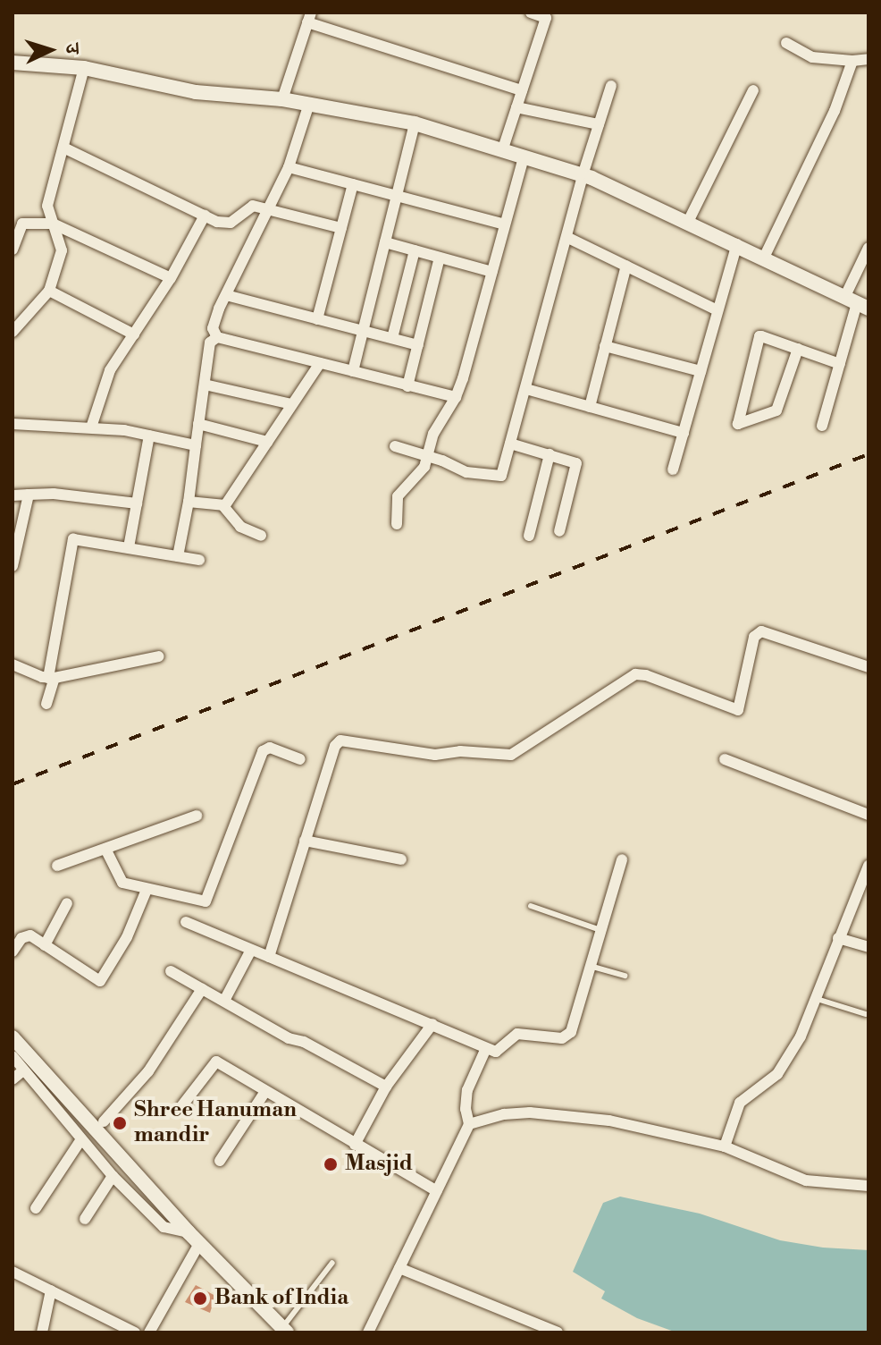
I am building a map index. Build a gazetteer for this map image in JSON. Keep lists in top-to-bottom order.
{
  "places": ["Shree Hanuman mandir", "Masjid", "Bank of India"],
  "north": "right"
}
